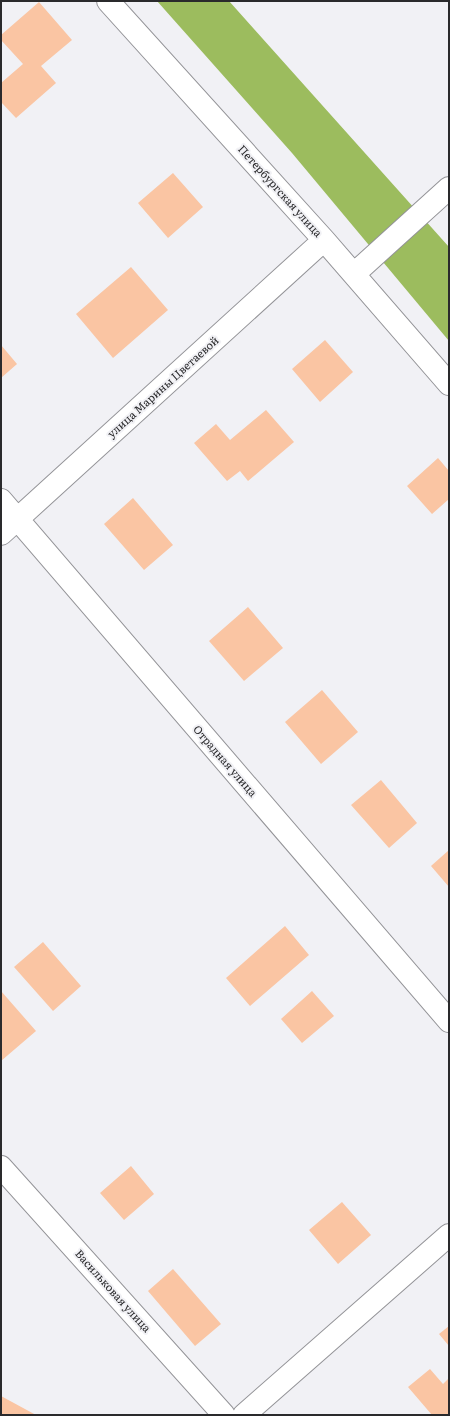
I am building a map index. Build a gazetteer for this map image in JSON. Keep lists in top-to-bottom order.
{
  "streets": {
    "street": [
      "Петербургская улица",
      "улица Марины Цветаевой",
      "Отрадная улица",
      "Васильковая улица"
    ]
  },
  "crossings": [
    ["Петербургская улица", "улица Марины Цветаевой"],
    ["улица Марины Цветаевой", "Отрадная улица"]
  ]
}
